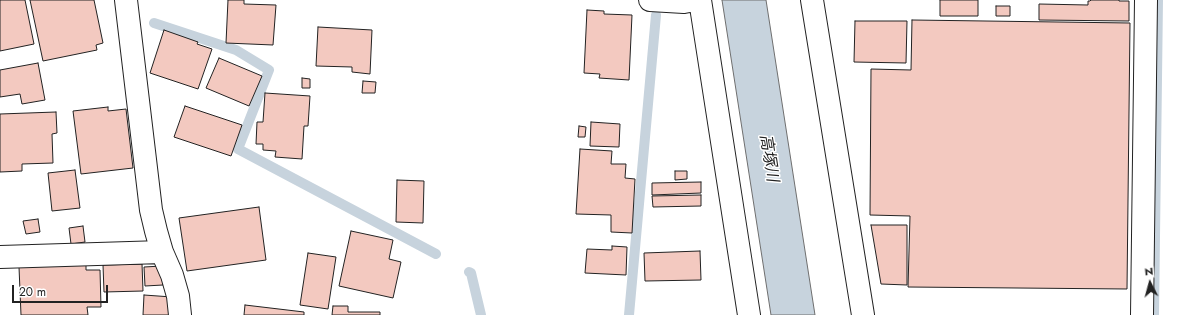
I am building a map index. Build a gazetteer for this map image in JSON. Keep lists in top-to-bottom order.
{
  "water": ["高塚川"],
  "scale_bar": "20 m",
  "north": "top"
}
